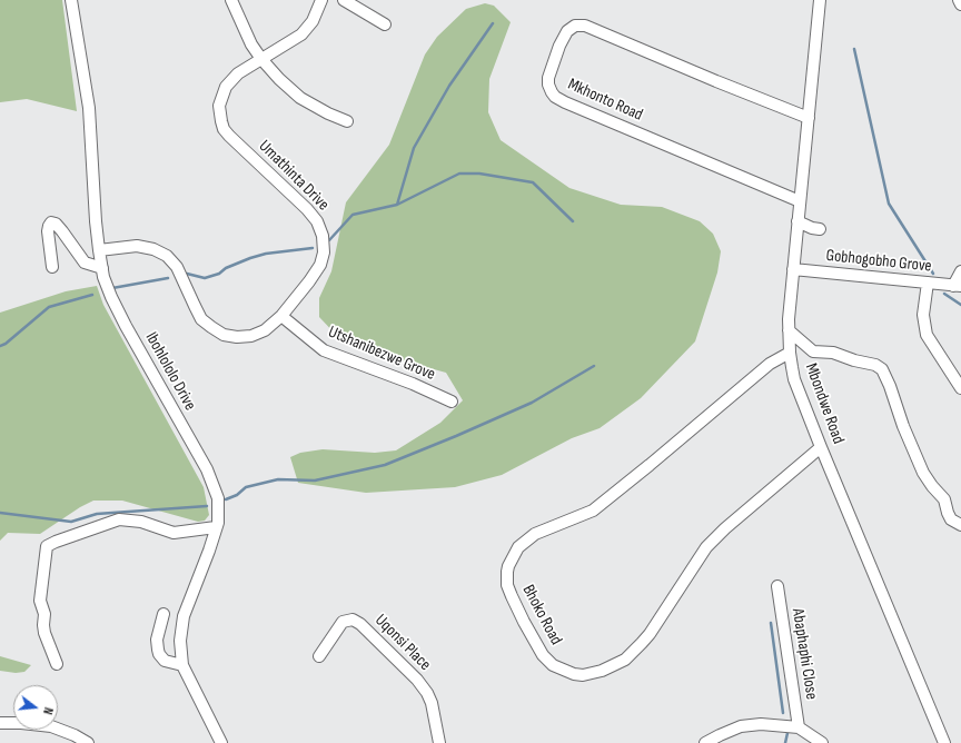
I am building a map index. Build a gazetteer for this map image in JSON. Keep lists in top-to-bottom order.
{
  "streets": {
    "street": [
      "Mkhonto Road",
      "Umathinta Drive",
      "Gobhogobho Grove",
      "Utshanibezwe Grove",
      "Ibohlololo Drive",
      "Mbondwe Road",
      "Bhoko Road",
      "Uqonsi Place",
      "Abaphaphi Close"
    ]
  },
  "crossings": [
    ["Mkhonto Road", "Mbondwe Road"],
    ["Umathinta Drive", "Utshanibezwe Grove"],
    ["Umathinta Drive", "Ibohlololo Drive"],
    ["Gobhogobho Grove", "Mbondwe Road"],
    ["Mbondwe Road", "Bhoko Road"]
  ],
  "north": "right"
}
